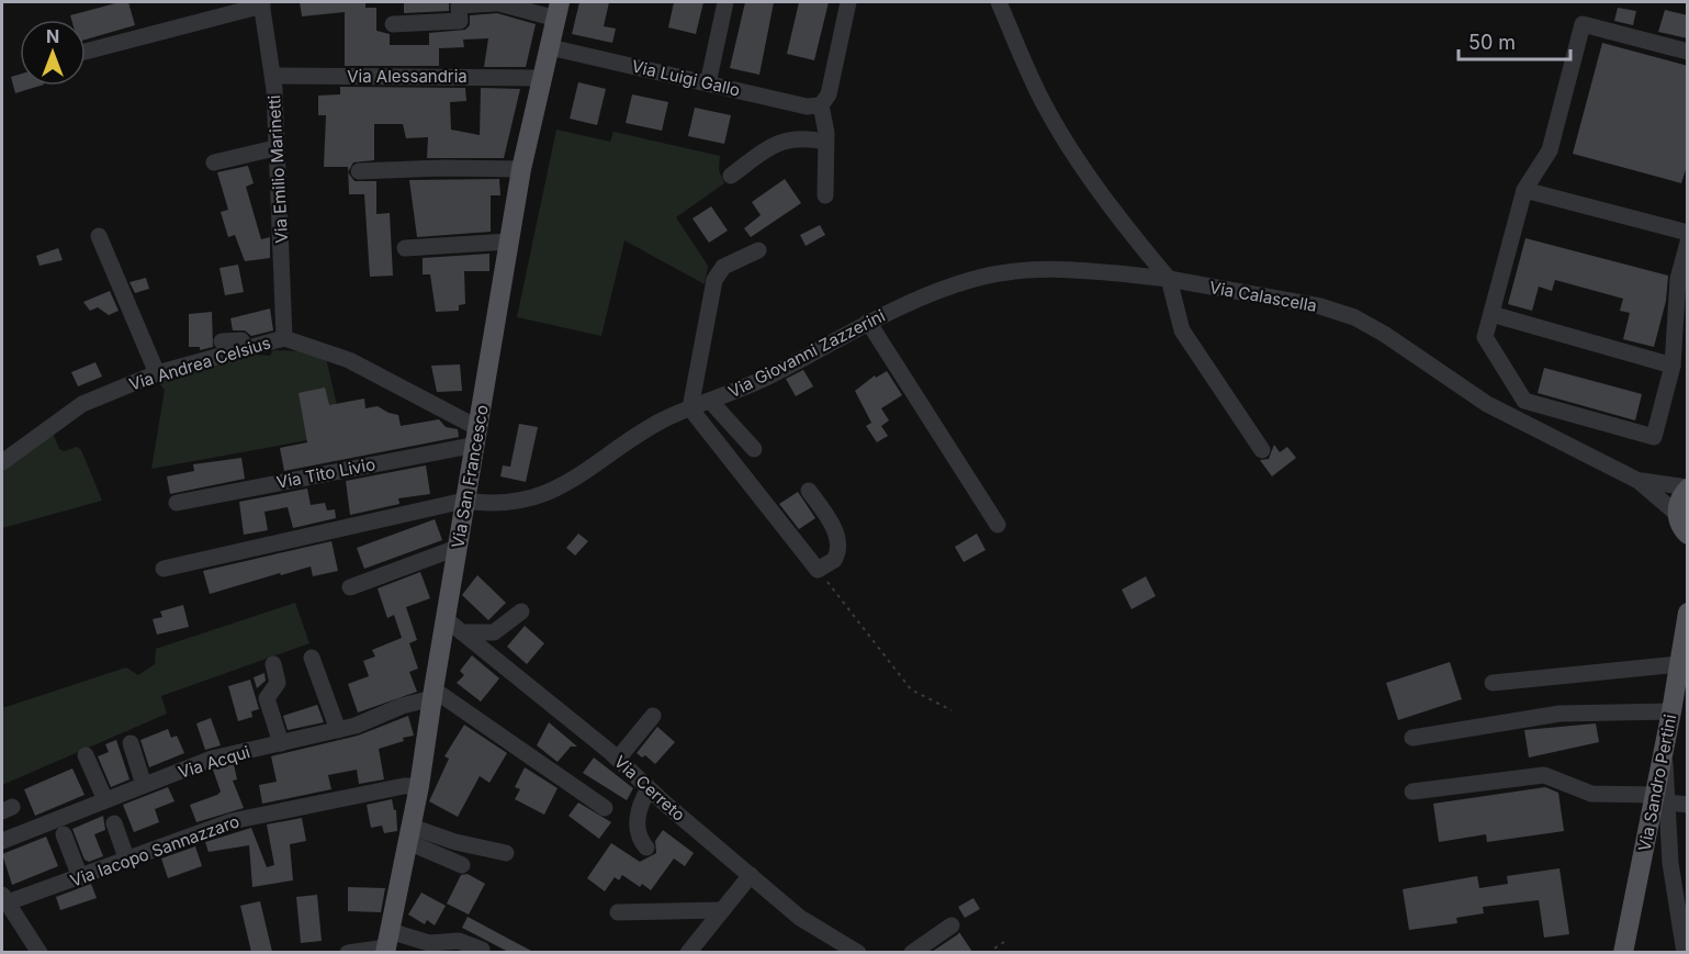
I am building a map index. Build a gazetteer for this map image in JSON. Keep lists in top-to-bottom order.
{
  "streets": {
    "main road": ["Via San Francesco", "Via Sandro Pertini"],
    "street": [
      "Via Alessandria",
      "Via Luigi Gallo",
      "Via Emilio Marinetti",
      "Via Calascella",
      "Via Giovanni Zazzerini",
      "Via Andrea Celsius",
      "Via Tito Livio",
      "Via Acqui",
      "Via Cerreto",
      "Via Iacopo Sannazzaro"
    ]
  },
  "crossings": [
    ["Via Alessandria", "Via Emilio Marinetti"],
    ["Via Alessandria", "Via San Francesco"],
    ["Via Luigi Gallo", "Via San Francesco"],
    ["Via Emilio Marinetti", "Via Andrea Celsius"],
    ["Via Calascella", "Via Giovanni Zazzerini"],
    ["Via Giovanni Zazzerini", "Via San Francesco"],
    ["Via Andrea Celsius", "Via Tito Livio"],
    ["Via Andrea Celsius", "Via San Francesco"],
    ["Via Tito Livio", "Via San Francesco"],
    ["Via San Francesco", "Via Acqui"],
    ["Via San Francesco", "Via Cerreto"],
    ["Via San Francesco", "Via Iacopo Sannazzaro"]
  ],
  "scale_bar": "50 m",
  "north": "top"
}
